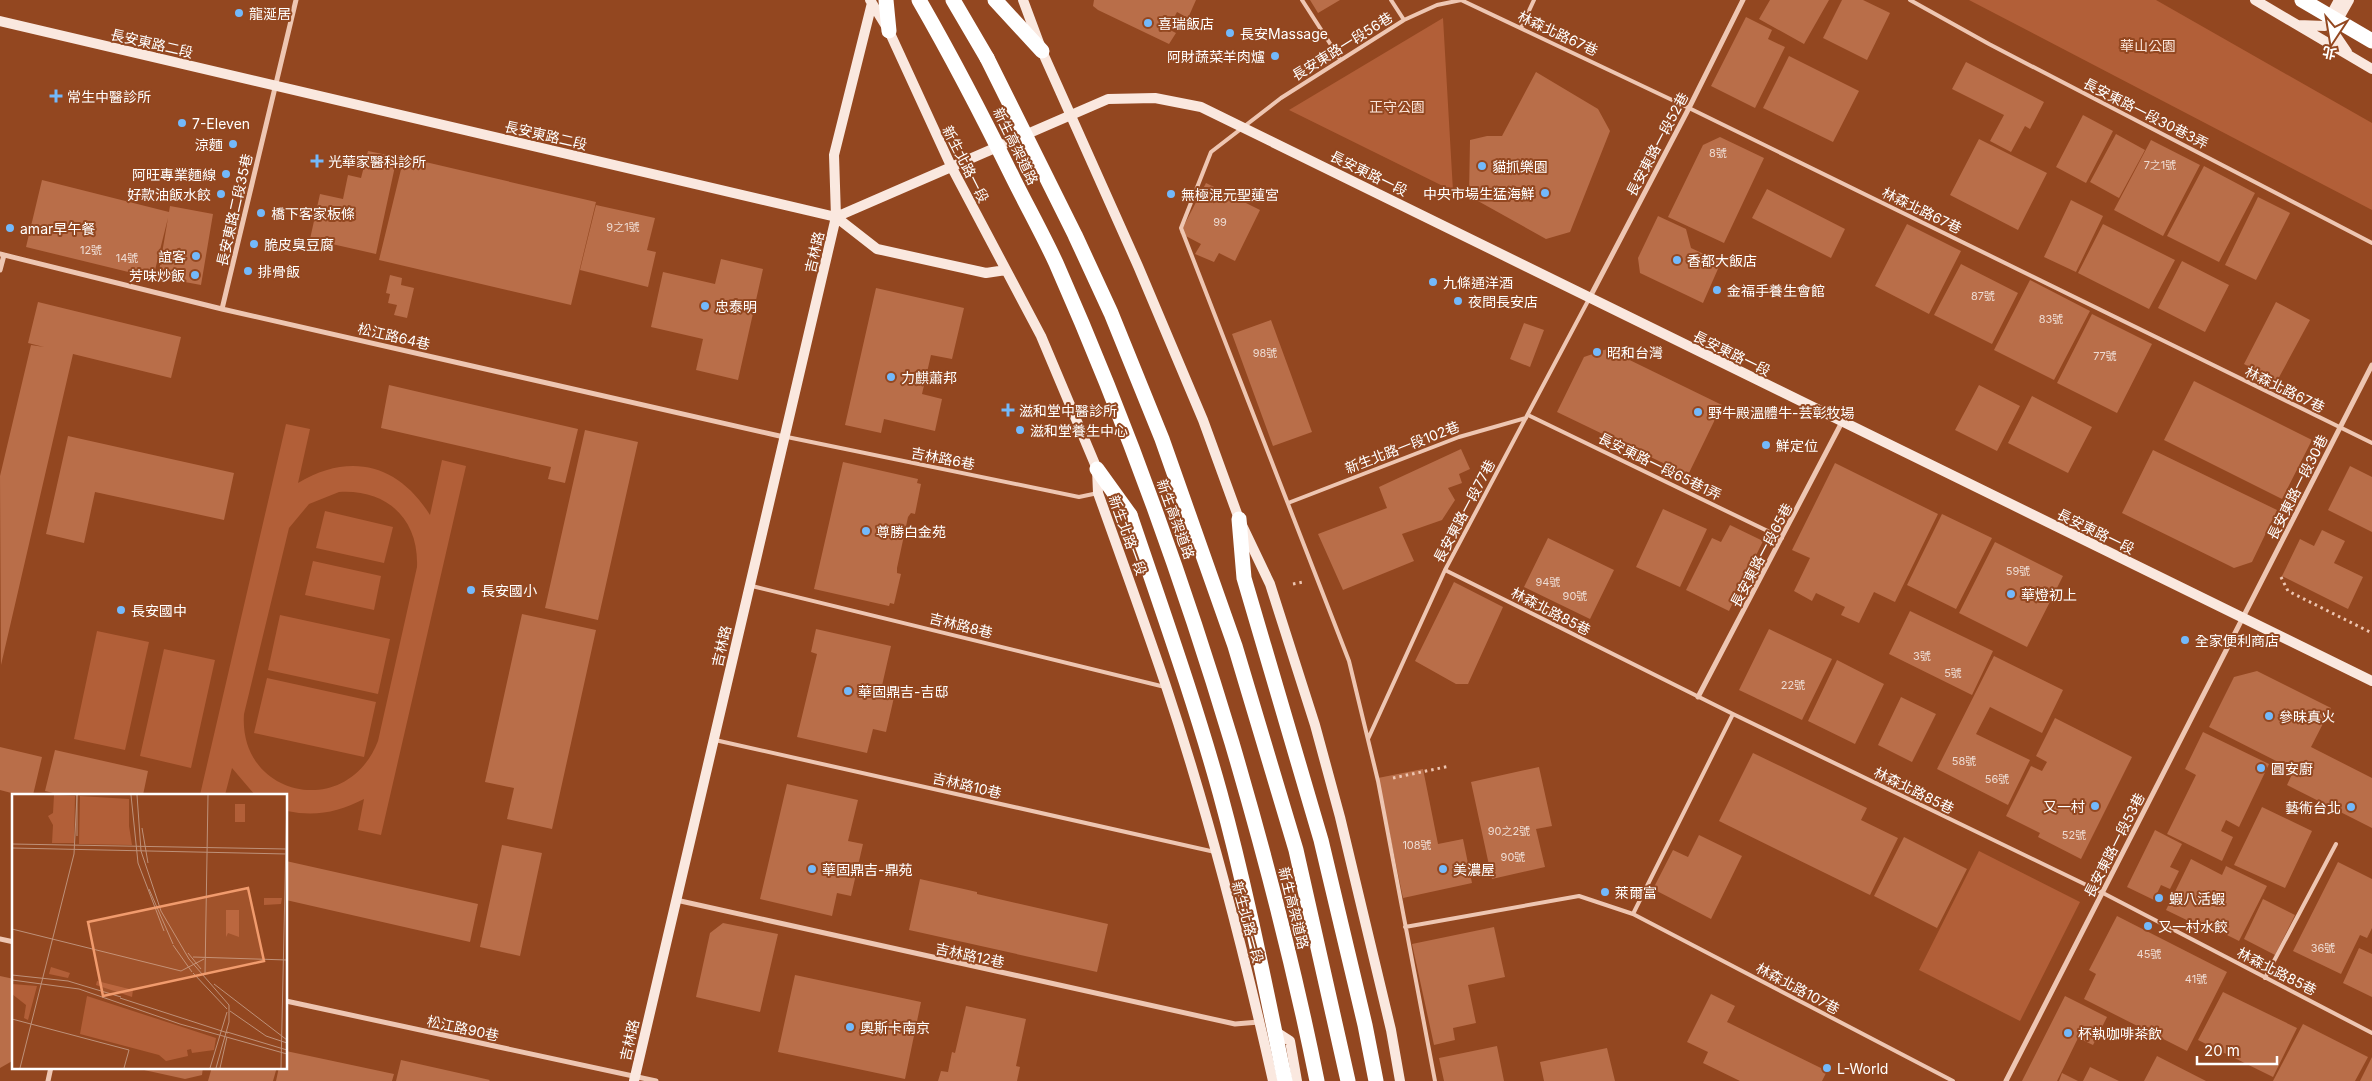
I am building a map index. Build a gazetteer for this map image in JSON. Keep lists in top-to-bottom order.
{
  "streets": {
    "highway": ["新生高架道路"],
    "street": [
      "長安東路二段",
      "長安東路一段52巷",
      "新生北路一段",
      "長安東路一段",
      "長安東路二段35巷",
      "吉林路",
      "松江路64巷",
      "長安東路一段30巷",
      "長安東路一段65巷",
      "長安東路一段53巷",
      "吉林路12巷",
      "松江路90巷"
    ],
    "lane": [
      "林森北路67巷",
      "長安東路一段56巷",
      "長安東路一段30巷3弄",
      "新生北路一段102巷",
      "吉林路6巷",
      "長安東路一段65巷1弄",
      "長安東路一段77巷",
      "林森北路85巷",
      "吉林路8巷",
      "吉林路10巷",
      "林森北路107巷"
    ]
  },
  "crossings": [
    ["林森北路67巷", "長安東路一段56巷"],
    ["林森北路67巷", "長安東路一段52巷"],
    ["林森北路67巷", "長安東路一段30巷"],
    ["長安東路二段", "長安東路二段35巷"],
    ["長安東路二段", "吉林路"],
    ["長安東路一段56巷", "長安東路一段"],
    ["長安東路一段56巷", "新生北路一段102巷"],
    ["長安東路一段56巷", "長安東路一段77巷"],
    ["長安東路一段56巷", "林森北路107巷"],
    ["長安東路一段52巷", "長安東路一段"],
    ["長安東路一段52巷", "長安東路一段77巷"],
    ["新生北路一段", "吉林路6巷"],
    ["新生北路一段", "吉林路8巷"],
    ["新生北路一段", "吉林路10巷"],
    ["新生北路一段", "吉林路12巷"],
    ["長安東路一段", "長安東路一段30巷"],
    ["長安東路一段", "長安東路一段77巷"],
    ["長安東路一段", "長安東路一段65巷"],
    ["長安東路一段", "長安東路一段53巷"],
    ["長安東路二段35巷", "松江路64巷"],
    ["吉林路", "松江路64巷"],
    ["吉林路", "吉林路6巷"],
    ["吉林路", "吉林路8巷"],
    ["吉林路", "吉林路10巷"],
    ["吉林路", "吉林路12巷"],
    ["吉林路", "松江路90巷"],
    ["松江路64巷", "吉林路6巷"],
    ["新生北路一段102巷", "長安東路一段65巷1弄"],
    ["新生北路一段102巷", "長安東路一段77巷"],
    ["長安東路一段65巷1弄", "長安東路一段77巷"],
    ["長安東路一段65巷1弄", "長安東路一段65巷"],
    ["長安東路一段30巷", "長安東路一段53巷"],
    ["長安東路一段77巷", "林森北路85巷"],
    ["長安東路一段65巷", "林森北路85巷"],
    ["林森北路85巷", "長安東路一段53巷"]
  ],
  "parks": ["華山公園", "正守公園"],
  "places": {
    "other": [
      "龍涎居",
      "喜瑞飯店",
      "長安Massage",
      "阿財蔬菜羊肉爐",
      "7-Eleven",
      "涼麵",
      "貓抓樂園",
      "阿旺專業麵線",
      "中央市場生猛海鮮",
      "好款油飯水餃",
      "無極混元聖蓮宮",
      "橋下客家板條",
      "amar早午餐",
      "脆皮臭豆腐",
      "誼客",
      "香都大飯店",
      "排骨飯",
      "芳味炒飯",
      "九條通洋酒",
      "金福手養生會館",
      "夜問長安店",
      "忠泰明",
      "昭和台灣",
      "力麒蕭邦",
      "野牛殿溫體牛-芸彰牧場",
      "滋和堂養生中心",
      "鮮定位",
      "尊勝白金苑",
      "長安國小",
      "華燈初上",
      "長安國中",
      "全家便利商店",
      "華固鼎吉-吉邸",
      "參昧真火",
      "圓安廚",
      "又一村",
      "藝術台北",
      "華固鼎吉-鼎苑",
      "美濃屋",
      "萊爾富",
      "蝦八活蝦",
      "又一村水餃",
      "奧斯卡南京",
      "杯執咖啡茶飲",
      "L-World"
    ],
    "health": ["常生中醫診所", "光華家醫科診所", "滋和堂中醫診所"]
  },
  "house_numbers": [
    "8號",
    "7之1號",
    "99",
    "9之1號",
    "12號",
    "14號",
    "87號",
    "83號",
    "98號",
    "77號",
    "59號",
    "94號",
    "90號",
    "3號",
    "5號",
    "22號",
    "58號",
    "56號",
    "90之2號",
    "52號",
    "108號",
    "90號",
    "36號",
    "45號",
    "41號"
  ],
  "scale_bar": "20 m",
  "north": "bottom"
}
